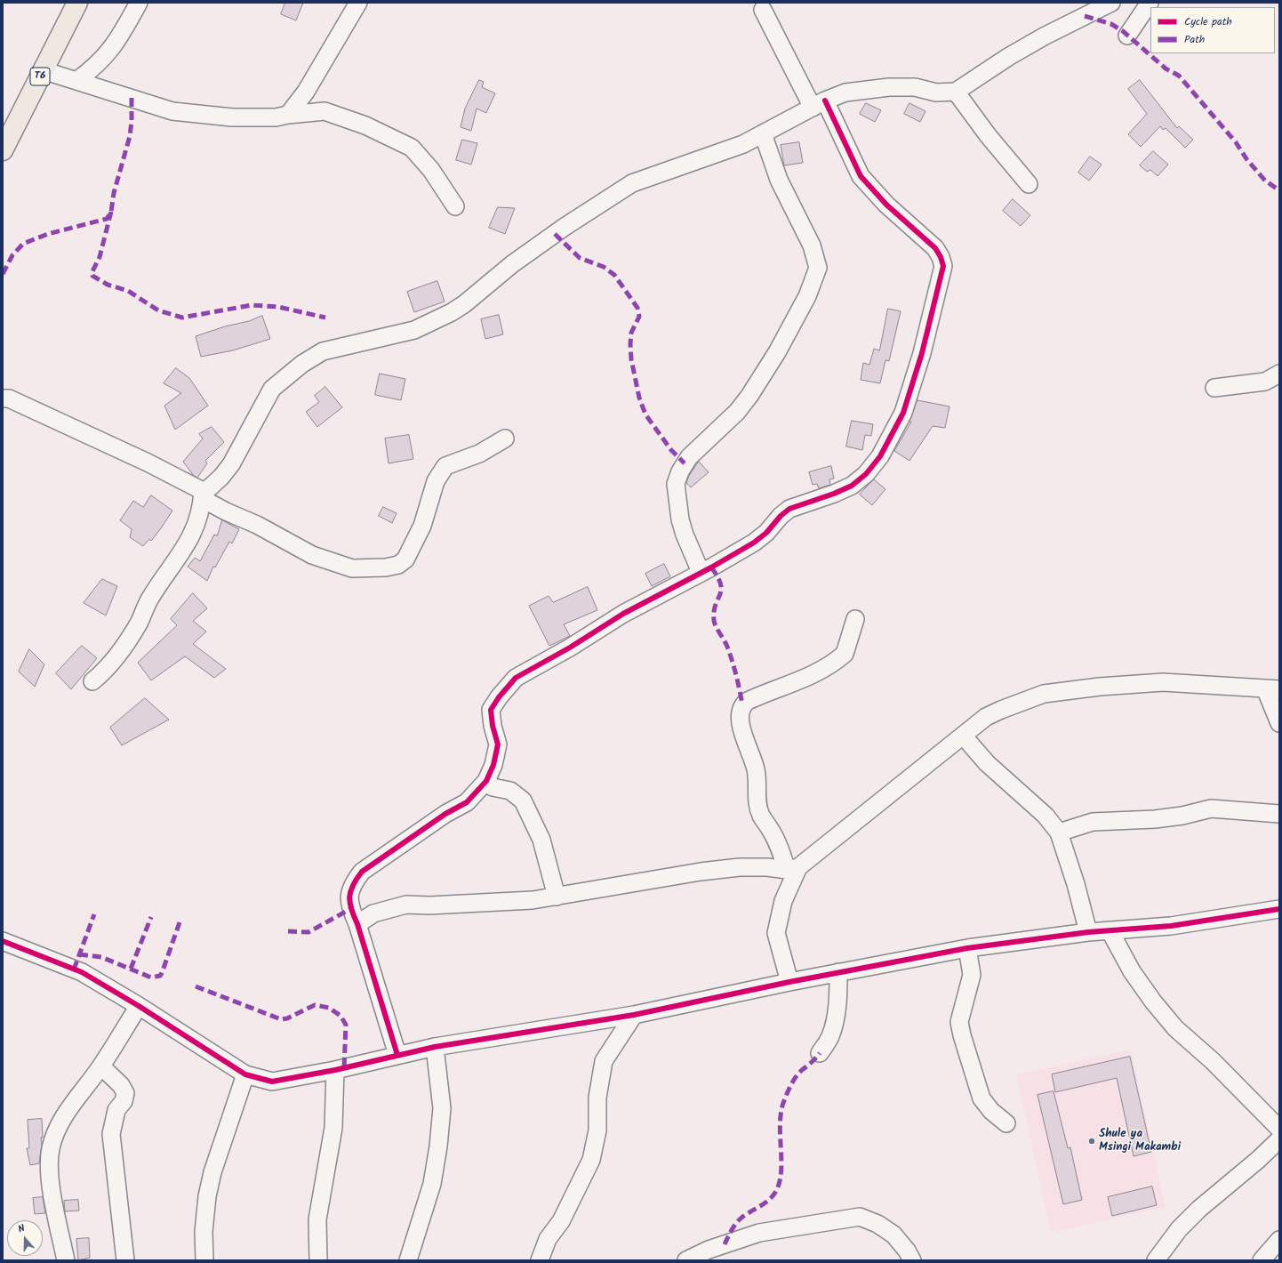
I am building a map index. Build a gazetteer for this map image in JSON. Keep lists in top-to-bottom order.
{
  "streets": {
    "highway": ["T6"]
  },
  "places": ["Shule ya Msingi Makambi"],
  "legend": ["Cycle path", "Path"],
  "north": "top"
}
